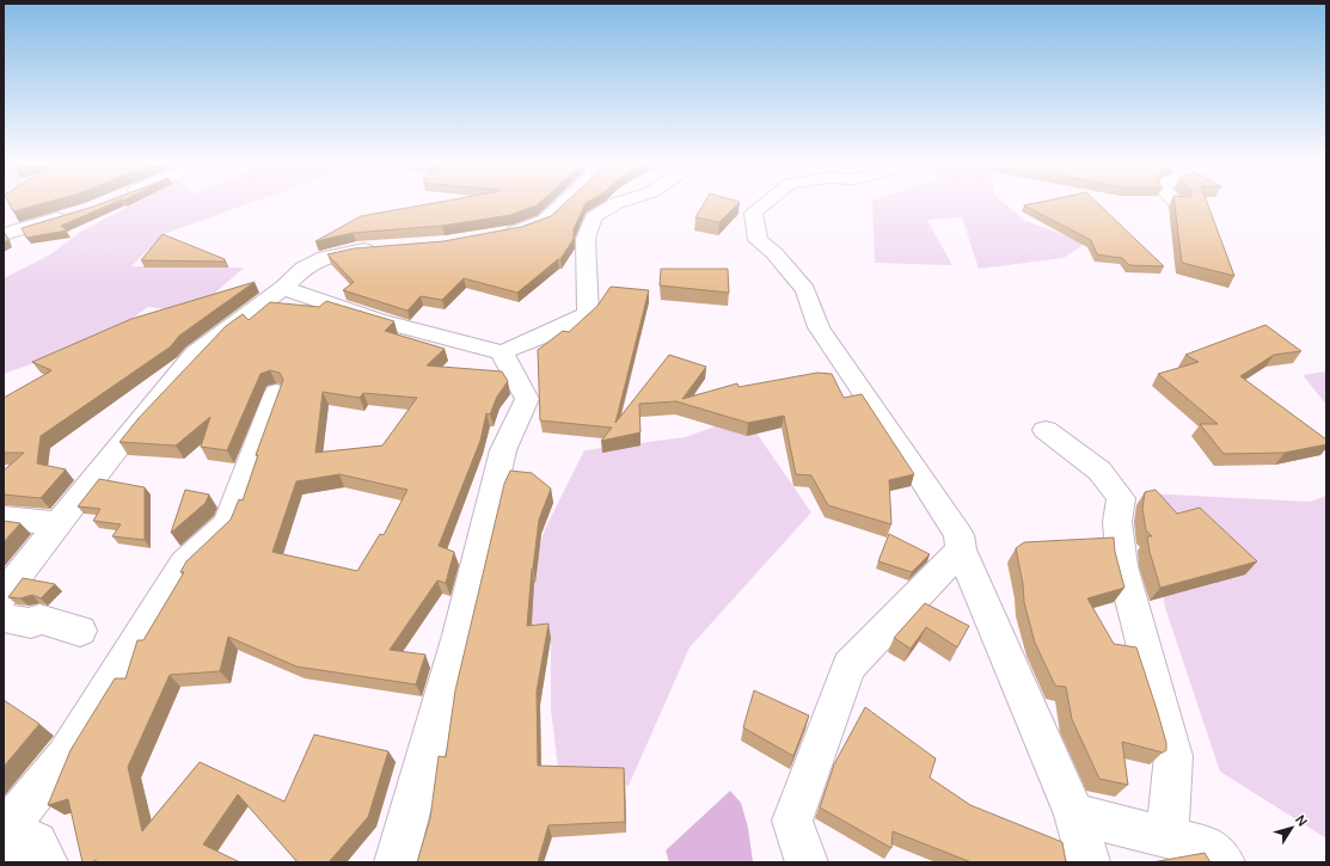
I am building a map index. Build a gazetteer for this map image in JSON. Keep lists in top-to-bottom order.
{
  "north": "top right"
}
